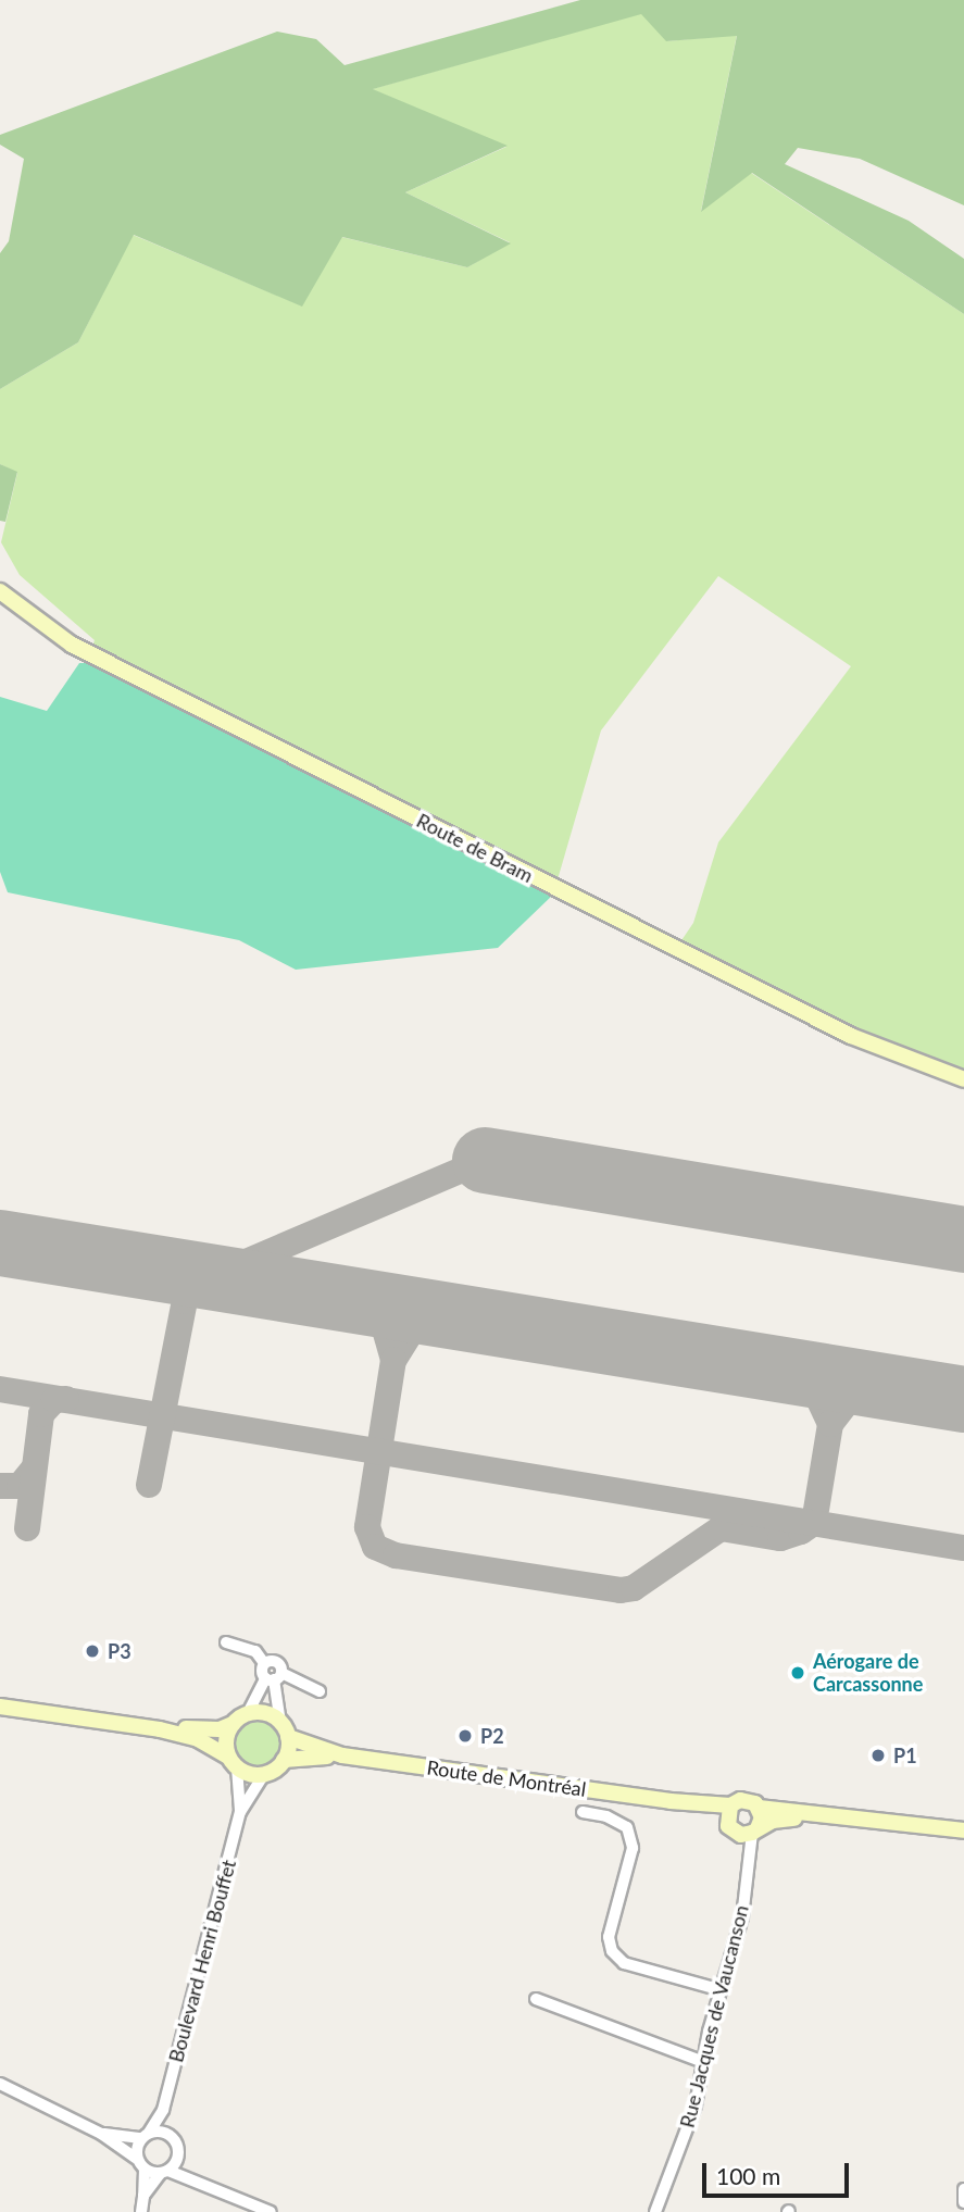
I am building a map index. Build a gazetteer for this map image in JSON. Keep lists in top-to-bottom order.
{
  "streets": {
    "main road": ["Route de Bram", "Route de Montréal"],
    "street": ["Boulevard Henri Bouffet", "Rue Jacques de Vaucanson"]
  },
  "crossings": [
    ["Route de Montréal", "Boulevard Henri Bouffet"]
  ],
  "places": [
    "P3",
    "Aérogare de Carcassonne",
    "P2",
    "P1"
  ],
  "scale_bar": "100 m"
}
